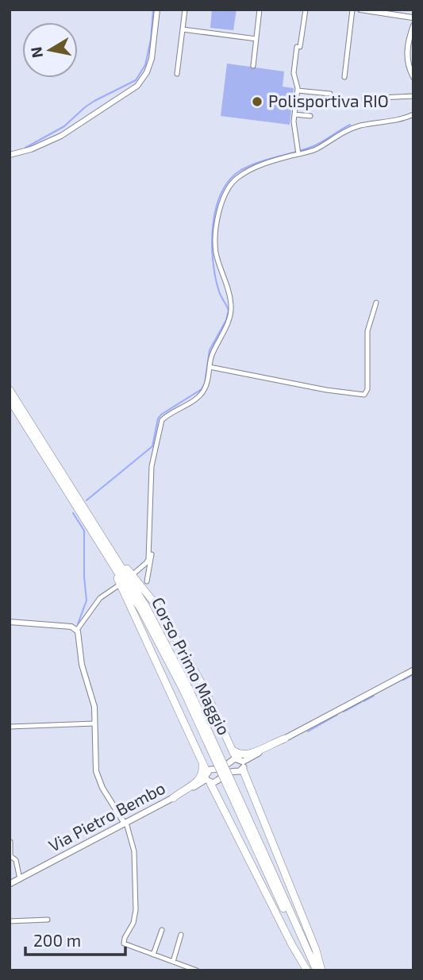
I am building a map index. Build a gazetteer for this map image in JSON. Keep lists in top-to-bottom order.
{
  "streets": {
    "highway": ["Corso Primo Maggio"],
    "main road": ["Via Pietro Bembo"]
  },
  "places": ["Polisportiva RIO"],
  "scale_bar": "200 m",
  "north": "left"
}
